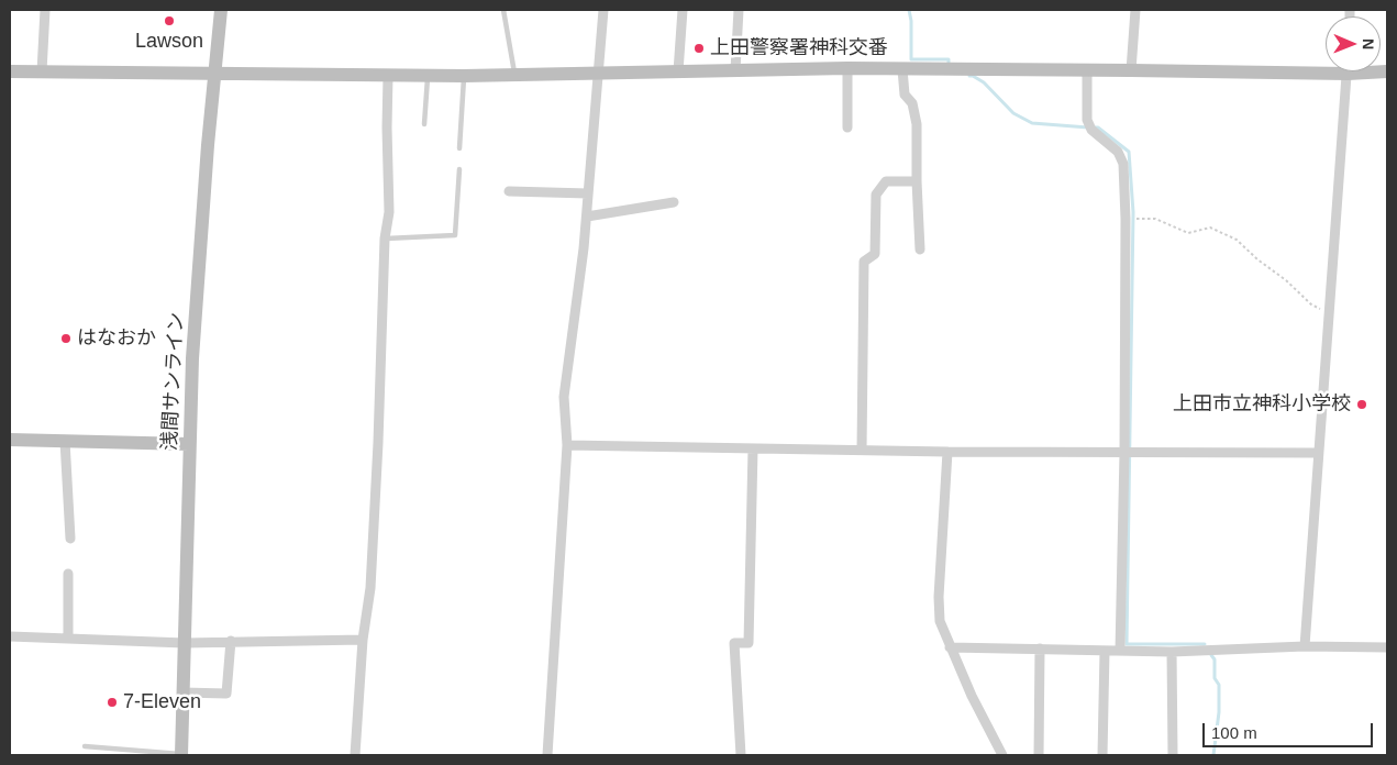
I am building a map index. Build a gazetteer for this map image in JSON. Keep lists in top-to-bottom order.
{
  "streets": {
    "street": ["浅間サンライン"]
  },
  "places": [
    "Lawson",
    "上田警察署神科交番",
    "はなおか",
    "上田市立神科小学校",
    "7-Eleven"
  ],
  "scale_bar": "100 m",
  "north": "right"
}
